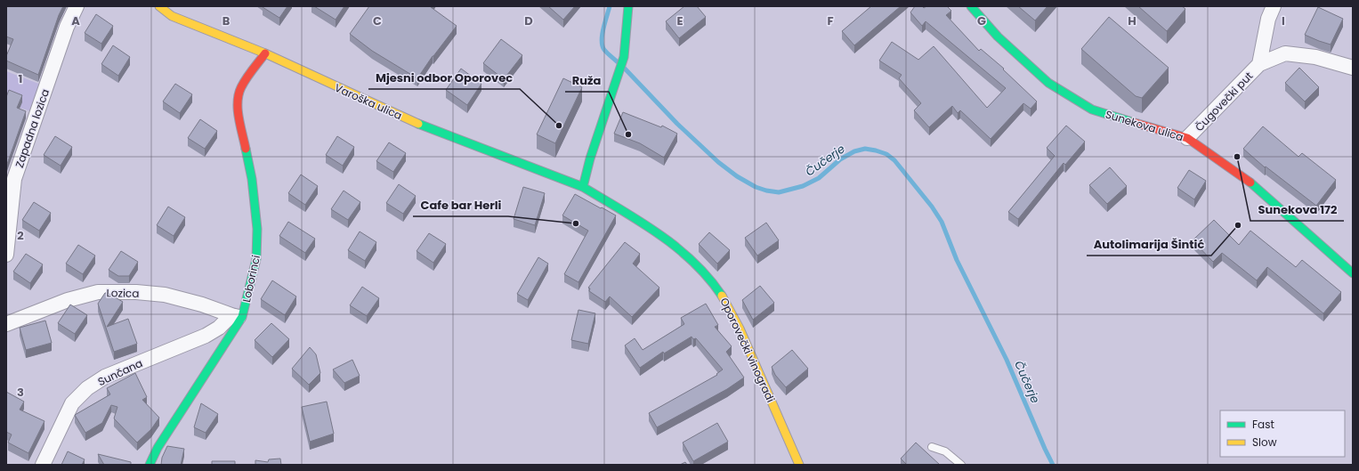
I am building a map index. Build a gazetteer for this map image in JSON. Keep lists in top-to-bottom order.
{
  "streets": {
    "street": [
      "Varoška ulica",
      "Čugovečki put",
      "Sunekova ulica",
      "Zapadna lozica",
      "Loborinci",
      "Lozica",
      "Oporovečki vinogradi",
      "Sunčana"
    ]
  },
  "crossings": [
    ["Varoška ulica", "Loborinci"],
    ["Varoška ulica", "Oporovečki vinogradi"],
    ["Čugovečki put", "Sunekova ulica"],
    ["Loborinci", "Lozica"],
    ["Loborinci", "Sunčana"],
    ["Lozica", "Sunčana"]
  ],
  "water": ["Čučerje"],
  "places": [
    "Mjesni odbor Oporovec",
    "Ruža",
    "Sunekova 172",
    "Cafe bar Herli",
    "Autolimarija Šintić"
  ],
  "legend": ["Fast", "Slow"],
  "grid": {
    "columns": [
      "A",
      "B",
      "C",
      "D",
      "E",
      "F",
      "G",
      "H",
      "I"
    ],
    "rows": ["1", "2", "3"]
  }
}
